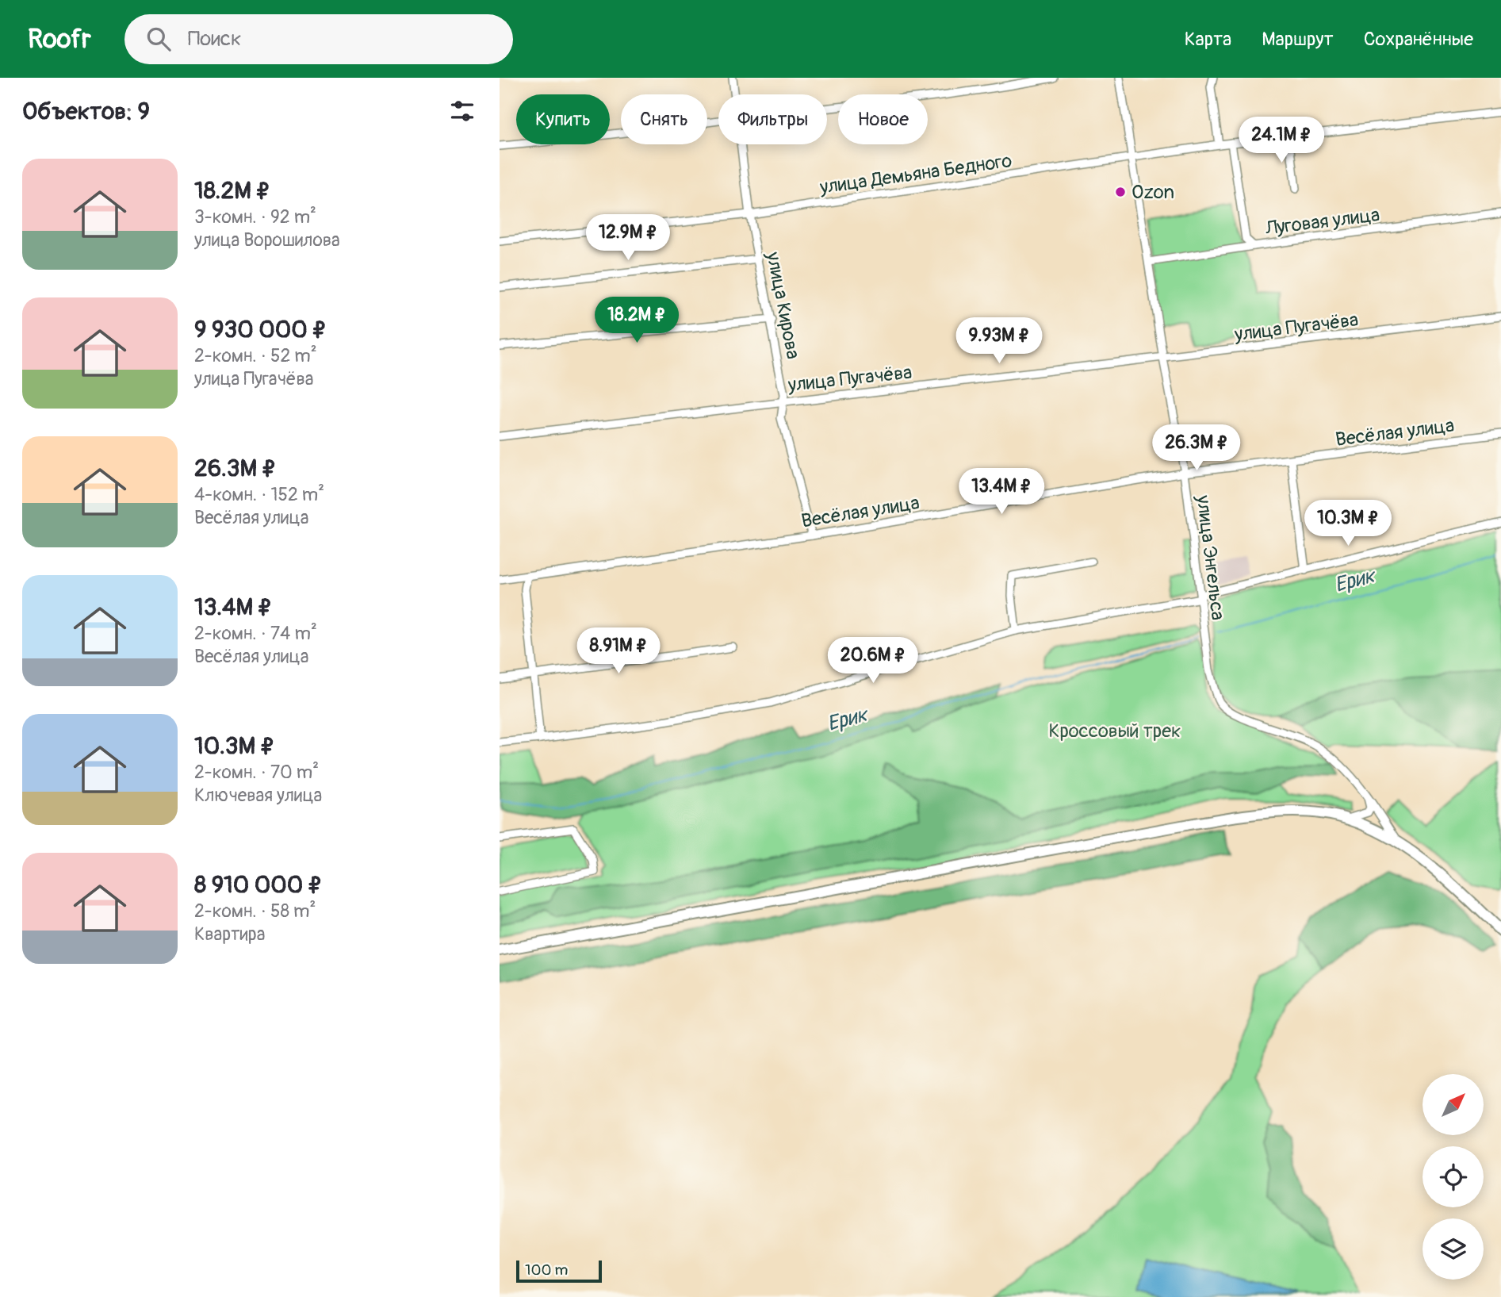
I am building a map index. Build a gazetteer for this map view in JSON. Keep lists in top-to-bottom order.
{
  "streets": {
    "street": [
      "улица Демьяна Бедного",
      "Луговая улица",
      "улица Кирова",
      "улица Пугачёва",
      "Весёлая улица",
      "улица Энгельса"
    ]
  },
  "crossings": [
    ["улица Демьяна Бедного", "Луговая улица"],
    ["улица Демьяна Бедного", "улица Кирова"],
    ["улица Демьяна Бедного", "улица Энгельса"],
    ["улица Кирова", "улица Пугачёва"],
    ["улица Кирова", "Весёлая улица"],
    ["улица Пугачёва", "улица Энгельса"],
    ["Весёлая улица", "улица Энгельса"]
  ],
  "water": ["Ерик"],
  "parks": ["Кроссовый трек"],
  "places": ["Ozon"],
  "scale_bar": "100 m",
  "north": "top right",
  "page": {
    "header": "Roofr",
    "search": "Поиск",
    "nav": ["Карта", "Маршрут", "Сохранённые"],
    "heading": "Объектов: 9",
    "chip": [
      "Купить",
      "Снять",
      "Фильтры",
      "Новое"
    ],
    "price": [
      "24.1M ₽",
      "12.9M ₽",
      "18.2M ₽",
      "9.93M ₽",
      "26.3M ₽",
      "13.4M ₽",
      "10.3M ₽",
      "8.91M ₽",
      "20.6M ₽"
    ],
    "list": [
      {
        "name": "18.2M ₽",
        "note": "3-комн. · 92 m² · улица Ворошилова"
      },
      {
        "name": "9 930 000 ₽",
        "note": "2-комн. · 52 m² · улица Пугачёва"
      },
      {
        "name": "26.3M ₽",
        "note": "4-комн. · 152 m² · Весёлая улица"
      },
      {
        "name": "13.4M ₽",
        "note": "2-комн. · 74 m² · Весёлая улица"
      },
      {
        "name": "10.3M ₽",
        "note": "2-комн. · 70 m² · Ключевая улица"
      },
      {
        "name": "8 910 000 ₽",
        "note": "2-комн. · 58 m² · Квартира"
      }
    ],
    "scale": "100 m"
  }
}
